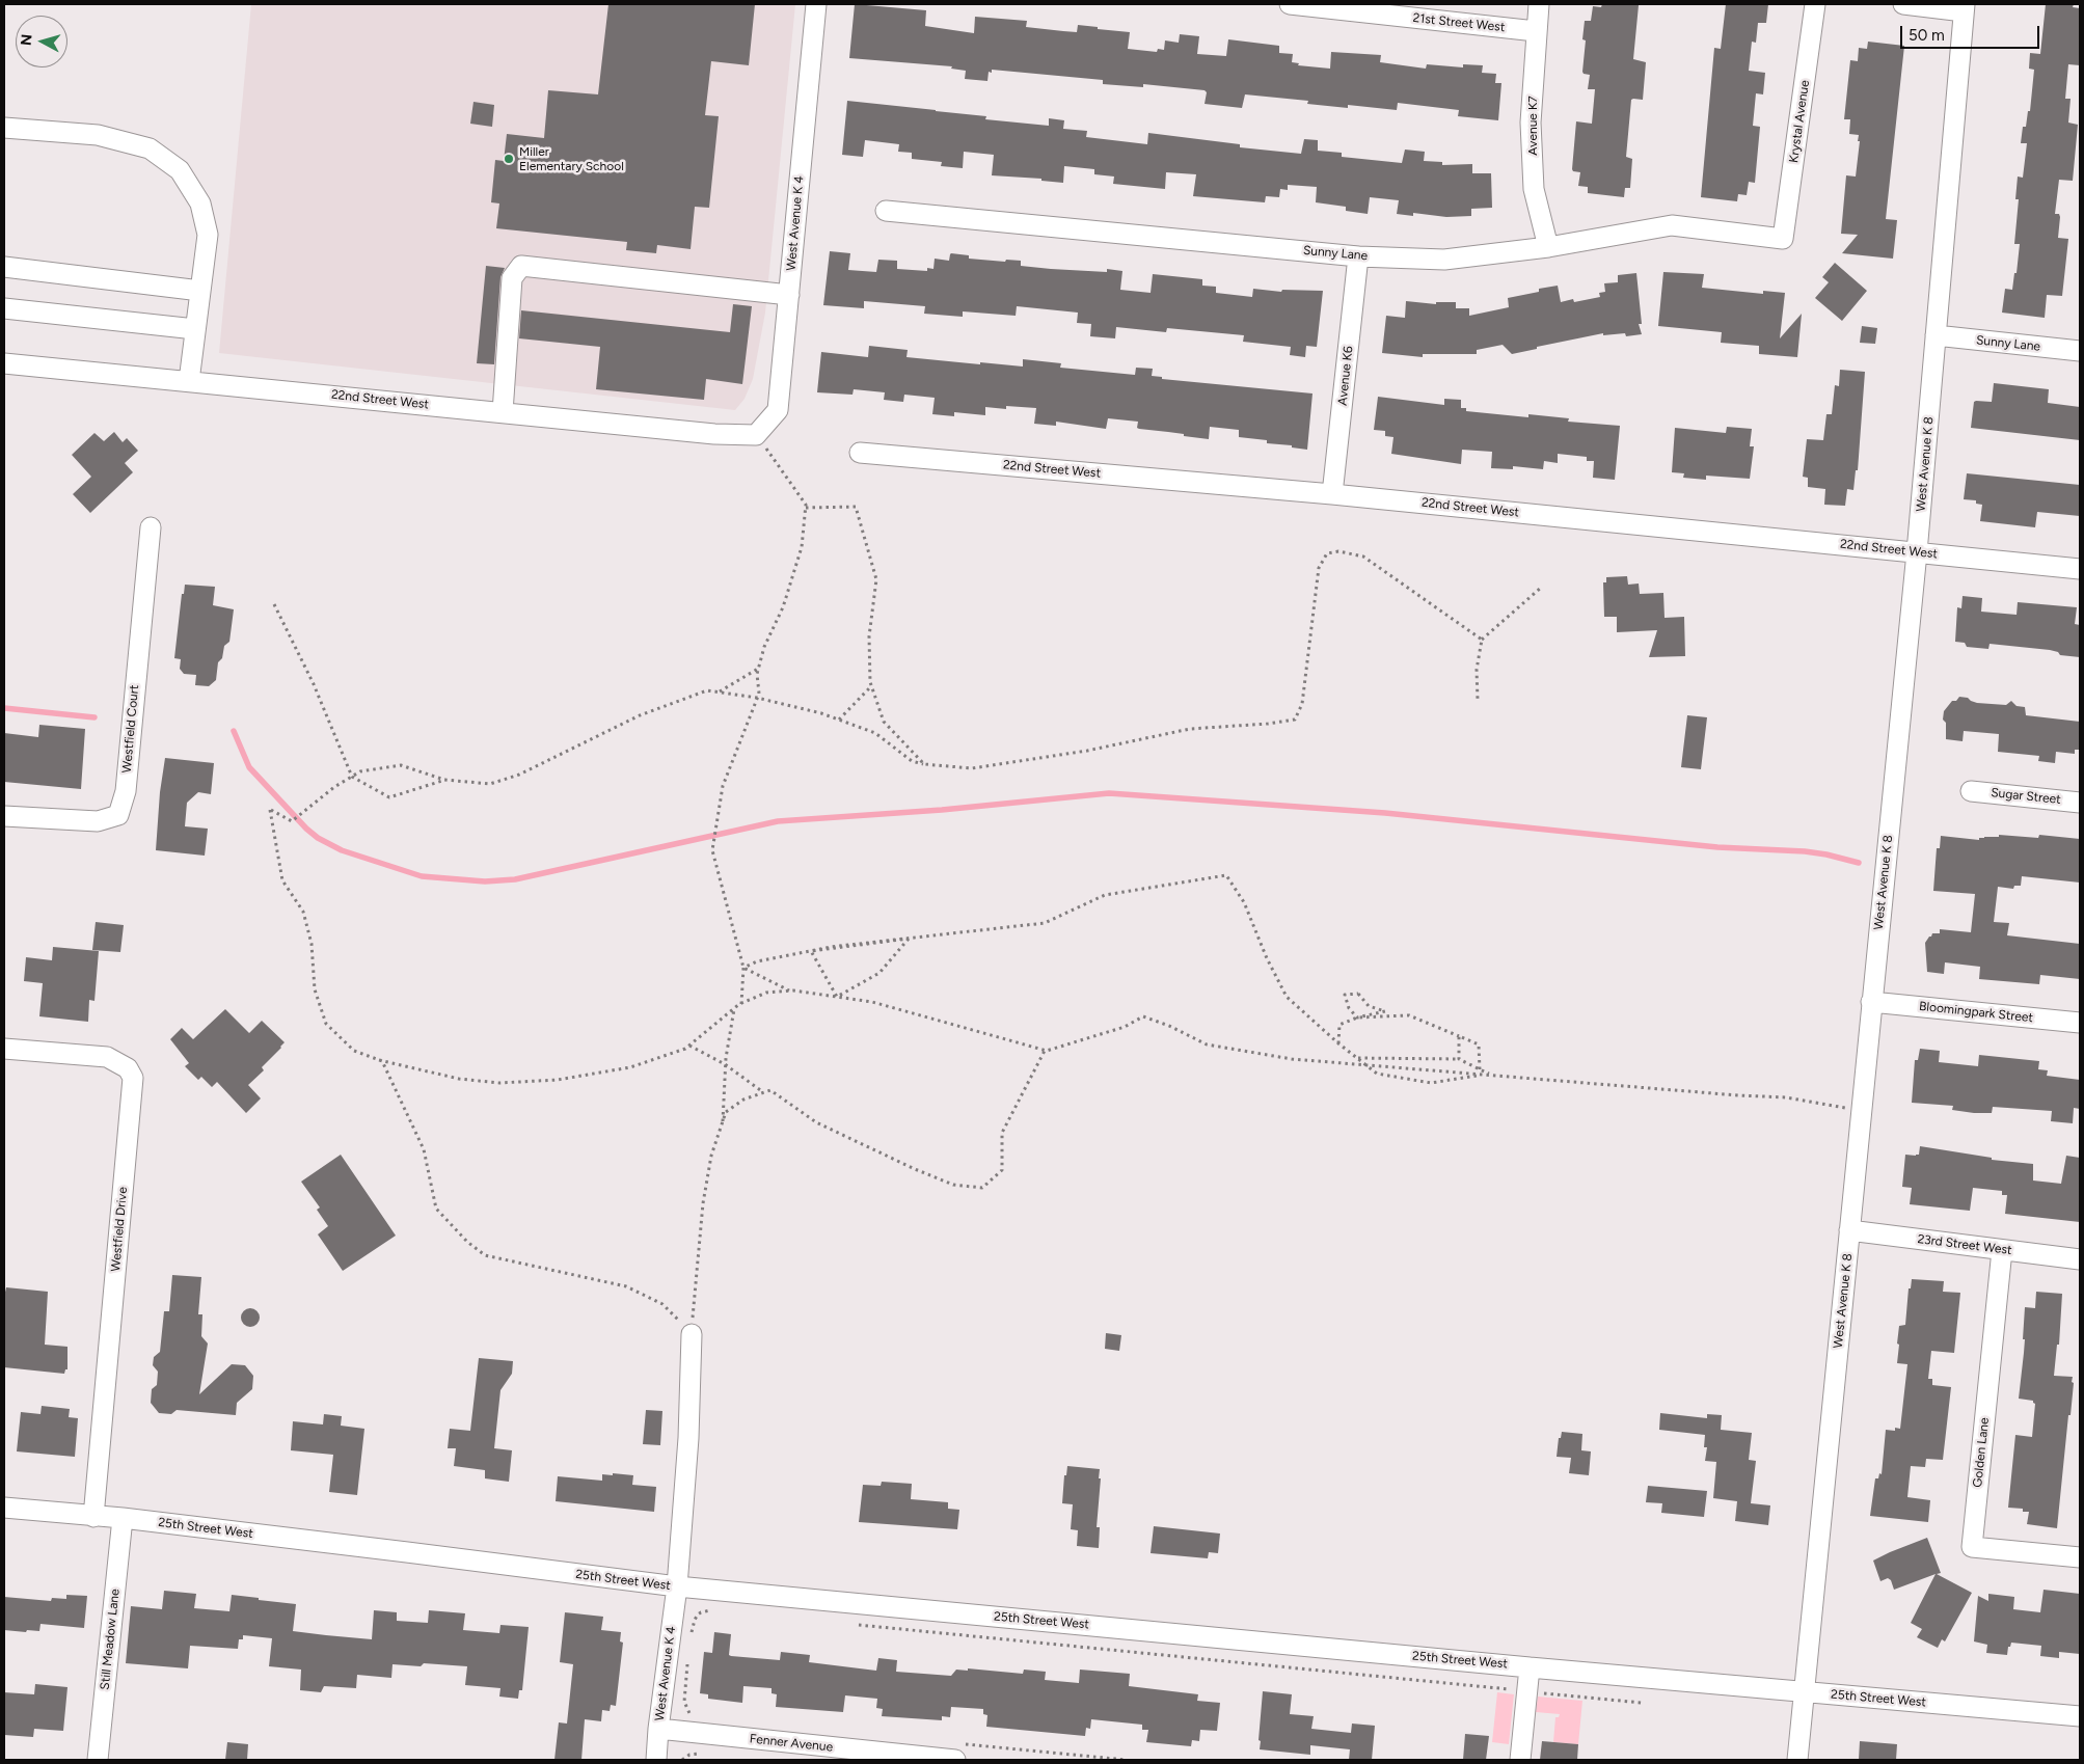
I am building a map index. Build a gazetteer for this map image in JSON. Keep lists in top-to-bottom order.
{
  "streets": {
    "street": [
      "21st Street West",
      "Krystal Avenue",
      "Avenue K7",
      "West Avenue K 4",
      "Sunny Lane",
      "Avenue K6",
      "22nd Street West",
      "West Avenue K 8",
      "Westfield Court",
      "Sugar Street",
      "Bloomingpark Street",
      "Westfield Drive",
      "23rd Street West",
      "Golden Lane",
      "25th Street West",
      "Still Meadow Lane",
      "Fenner Avenue"
    ]
  },
  "crossings": [
    ["21st Street West", "Avenue K7"],
    ["Krystal Avenue", "Sunny Lane"],
    ["Avenue K7", "Sunny Lane"],
    ["West Avenue K 4", "22nd Street West"],
    ["West Avenue K 4", "25th Street West"],
    ["West Avenue K 4", "Fenner Avenue"],
    ["Sunny Lane", "Avenue K6"],
    ["Sunny Lane", "West Avenue K 8"],
    ["Avenue K6", "22nd Street West"],
    ["22nd Street West", "West Avenue K 8"],
    ["West Avenue K 8", "Bloomingpark Street"],
    ["West Avenue K 8", "23rd Street West"],
    ["West Avenue K 8", "25th Street West"],
    ["Westfield Drive", "25th Street West"],
    ["23rd Street West", "Golden Lane"],
    ["25th Street West", "Still Meadow Lane"]
  ],
  "places": ["Miller Elementary School"],
  "scale_bar": "50 m",
  "north": "left"
}
